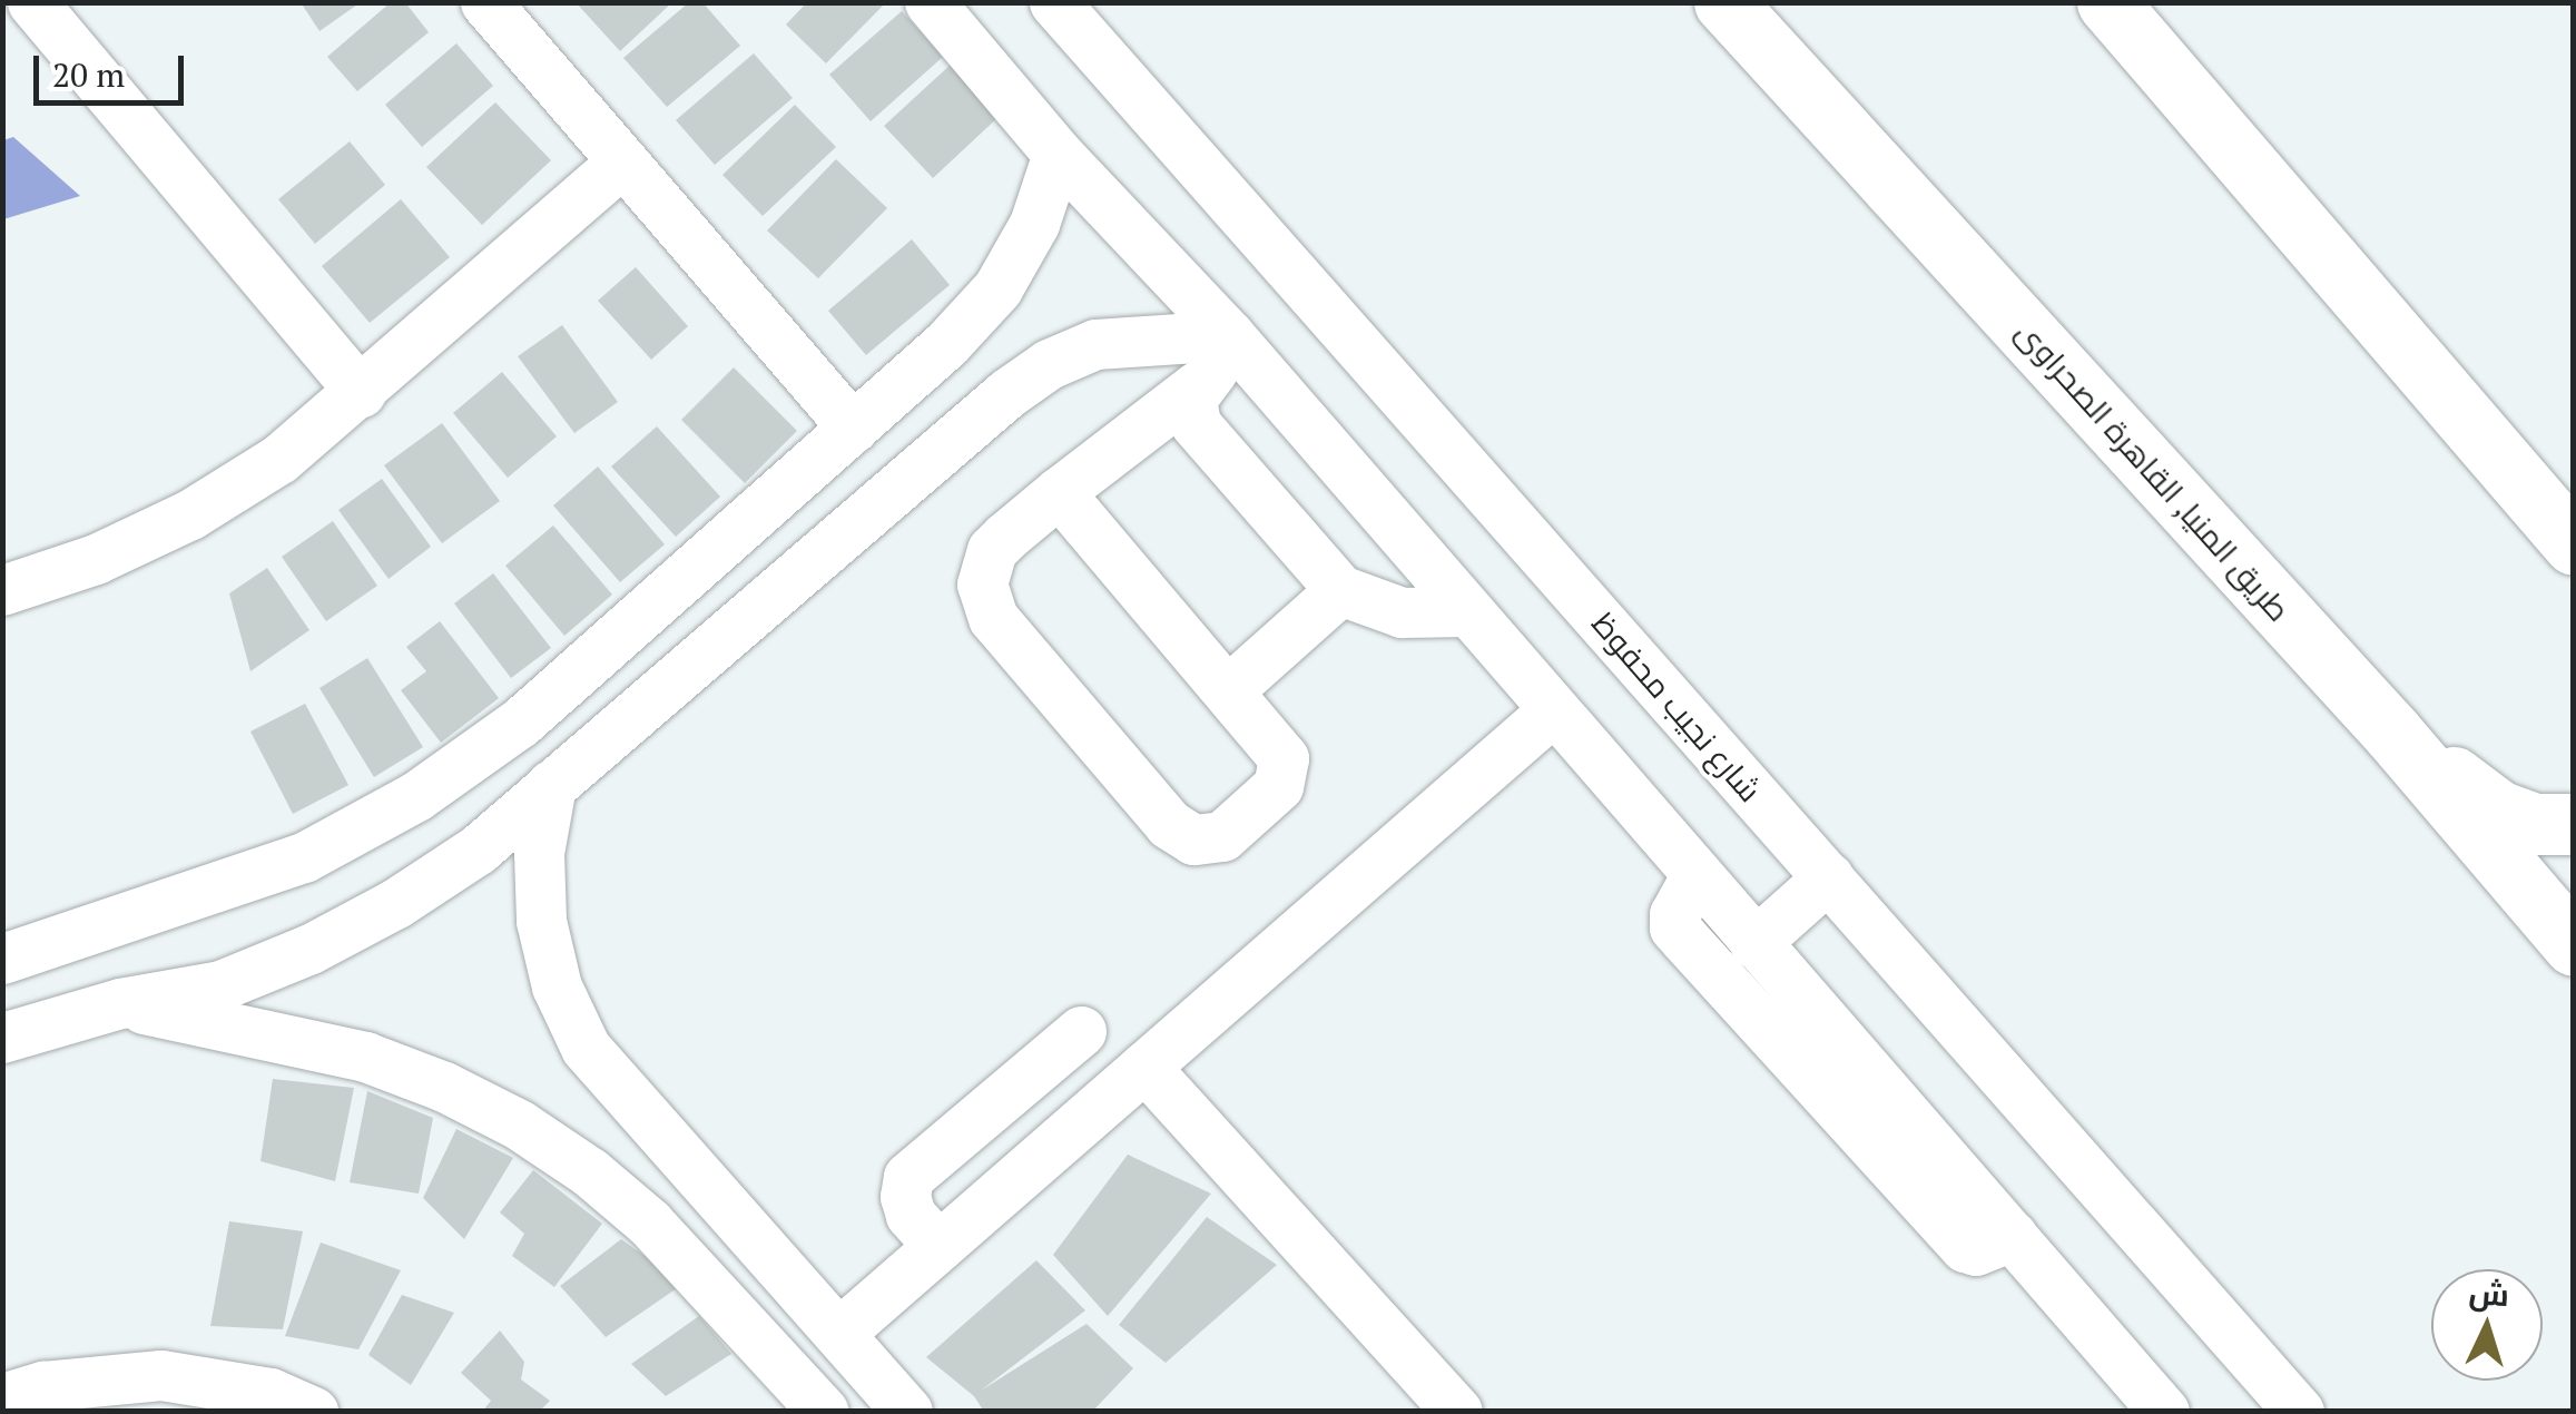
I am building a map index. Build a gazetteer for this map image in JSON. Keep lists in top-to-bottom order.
{
  "streets": {
    "highway": ["طريق المنيا, القاهرة الصحراوى"],
    "street": ["شارع نجيب محفوظ"]
  },
  "scale_bar": "20 m",
  "north": "top"
}
